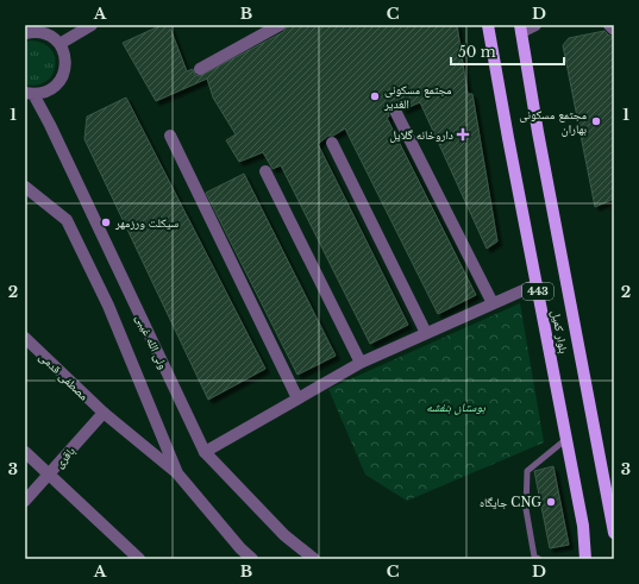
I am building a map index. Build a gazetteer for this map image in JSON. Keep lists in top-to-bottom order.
{
  "streets": {
    "main road": ["443", "بلوار کمیل"],
    "street": ["ولی الله غیبی", "مصطفی قدمی", "باقری"]
  },
  "crossings": [
    ["مصطفی قدمی", "باقری"]
  ],
  "parks": ["بوستان بنفشه"],
  "places": {
    "other": [
      "مجتمع مسکونی الغدیر",
      "مجتمع مسکونی بهاران",
      "سیکلت ورزمهر",
      "جایگاه CNG"
    ],
    "health": ["داروخانه گلایل"]
  },
  "scale_bar": "50 m",
  "grid": {
    "columns": [
      "A",
      "B",
      "C",
      "D"
    ],
    "rows": ["1", "2", "3"]
  }
}
